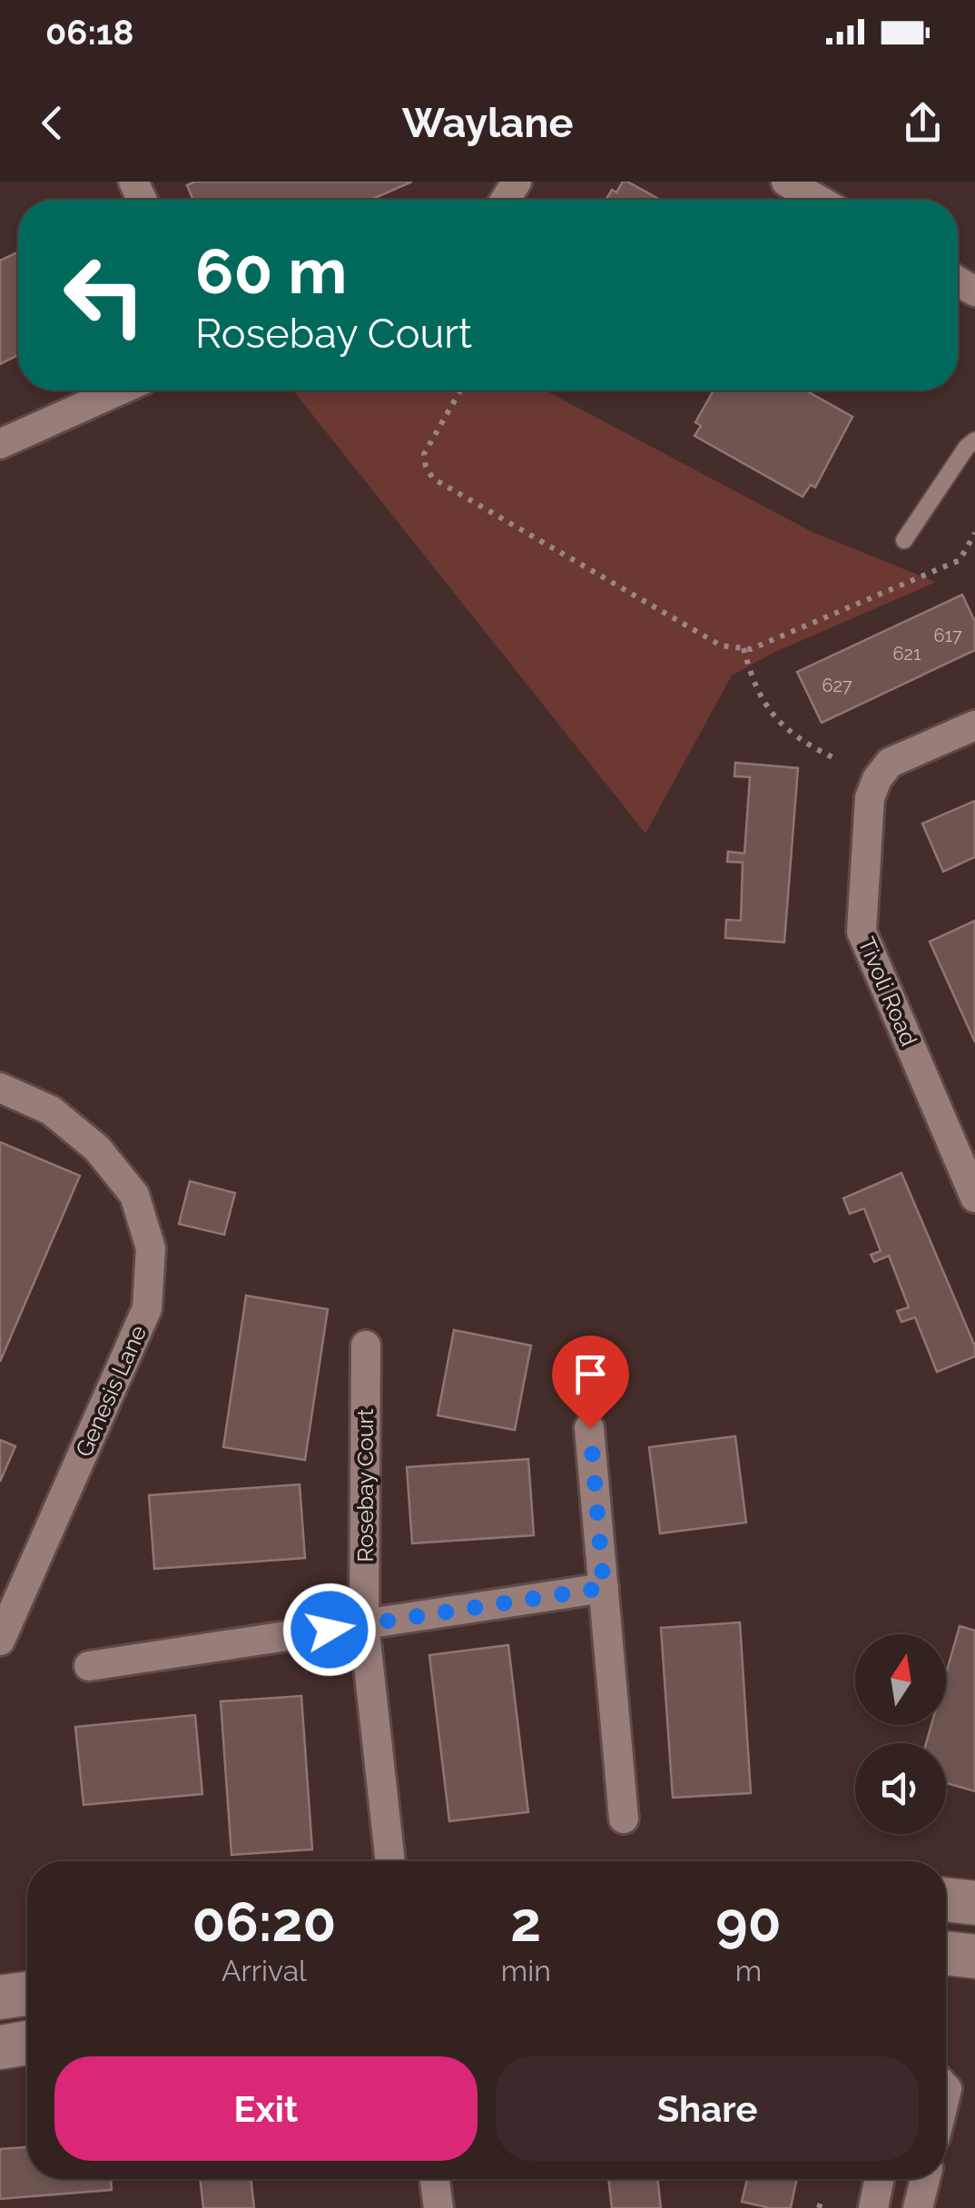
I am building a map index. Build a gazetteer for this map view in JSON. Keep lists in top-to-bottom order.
{
  "streets": {
    "street": ["Tivoli Road", "Genesis Lane", "Rosebay Court"]
  },
  "house_numbers": ["617", "621", "627"],
  "north": "top",
  "page": {
    "status": "06:18",
    "header": "Waylane",
    "turn": ["60 m", "Rosebay Court"],
    "eta": [
      "06:20",
      "Arrival",
      "2",
      "min",
      "90",
      "m"
    ],
    "buttons": ["Exit", "Share"]
  }
}
